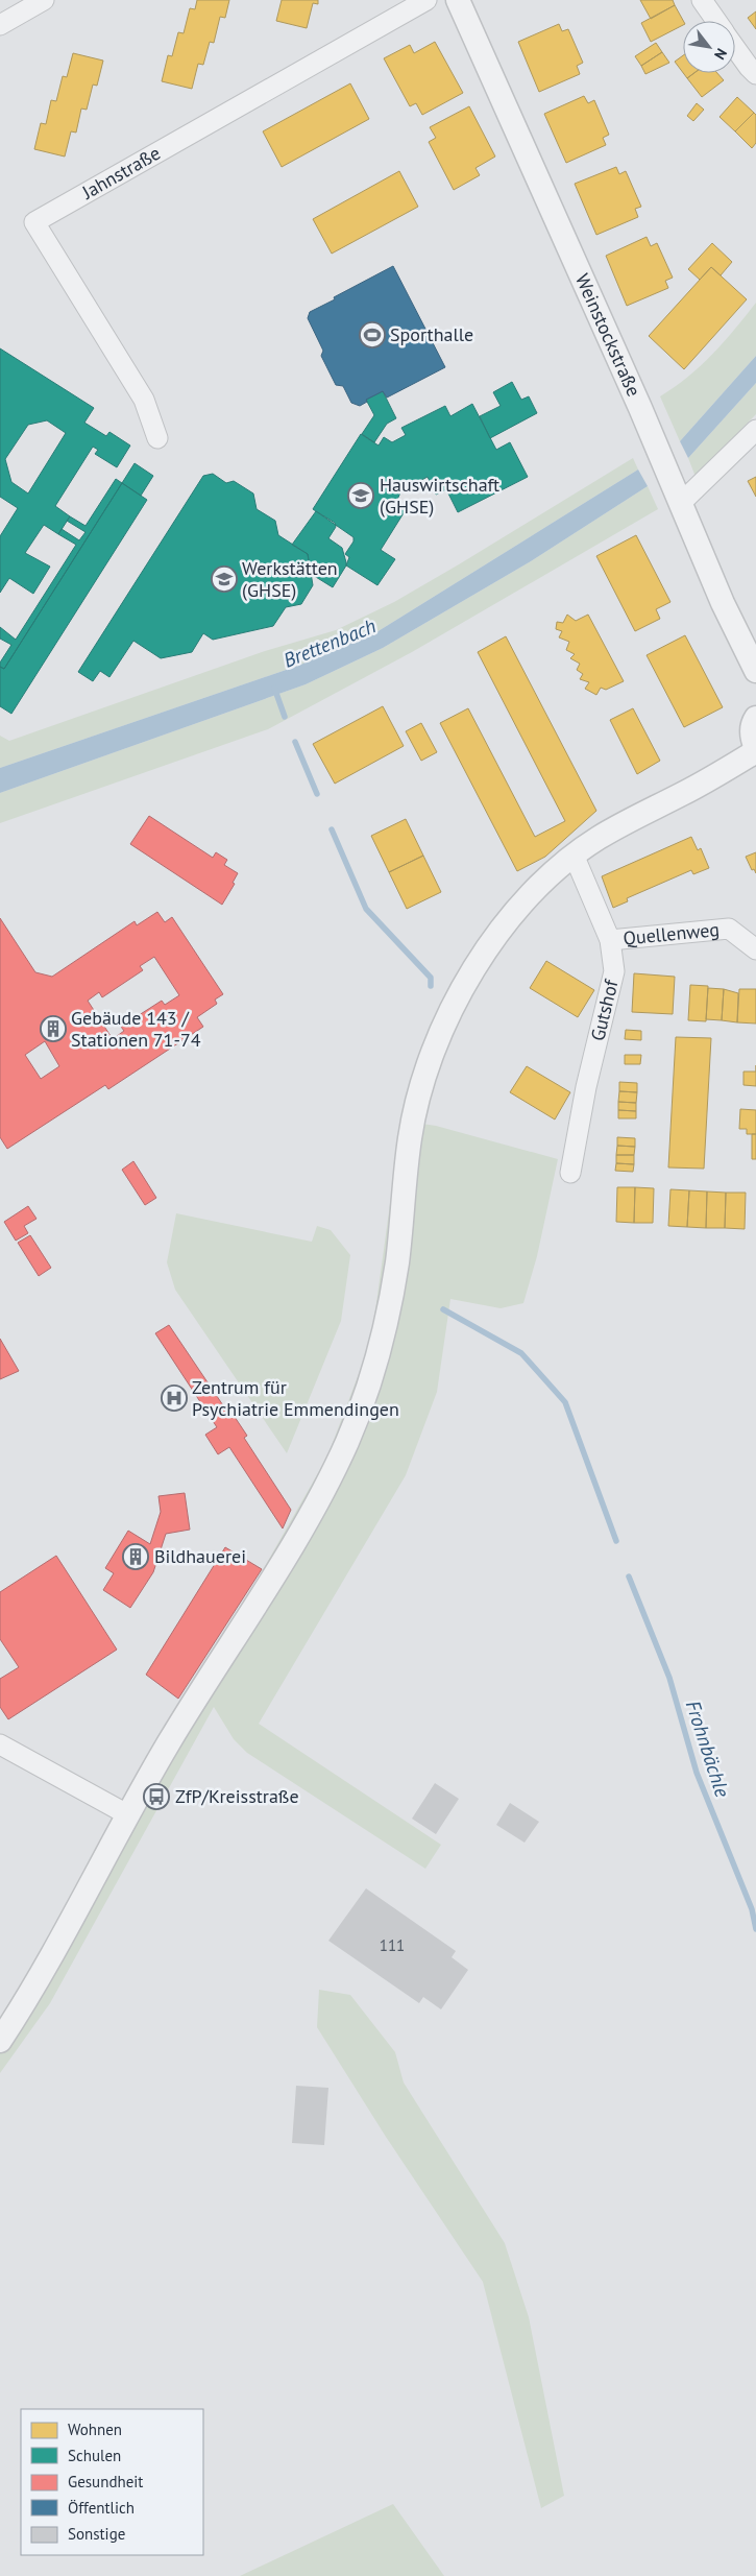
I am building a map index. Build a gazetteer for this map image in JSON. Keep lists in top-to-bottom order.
{
  "streets": {
    "street": [
      "Jahnstraße",
      "Weinstockstraße",
      "Quellenweg",
      "Gutshof"
    ]
  },
  "crossings": [
    ["Quellenweg", "Gutshof"]
  ],
  "water": ["Brettenbach", "Frohnbächle"],
  "places": {
    "sports": ["Sporthalle"],
    "school or university": ["Hauswirtschaft (GHSE)", "Werkstätten (GHSE)"],
    "building": ["Gebäude 143 / Stationen 71-74", "Bildhauerei"],
    "hospital": ["Zentrum für Psychiatrie Emmendingen"],
    "bus stop": ["ZfP/Kreisstraße"]
  },
  "house_numbers": ["111"],
  "legend": [
    "Wohnen",
    "Schulen",
    "Gesundheit",
    "Öffentlich",
    "Sonstige"
  ],
  "north": "bottom right"
}
